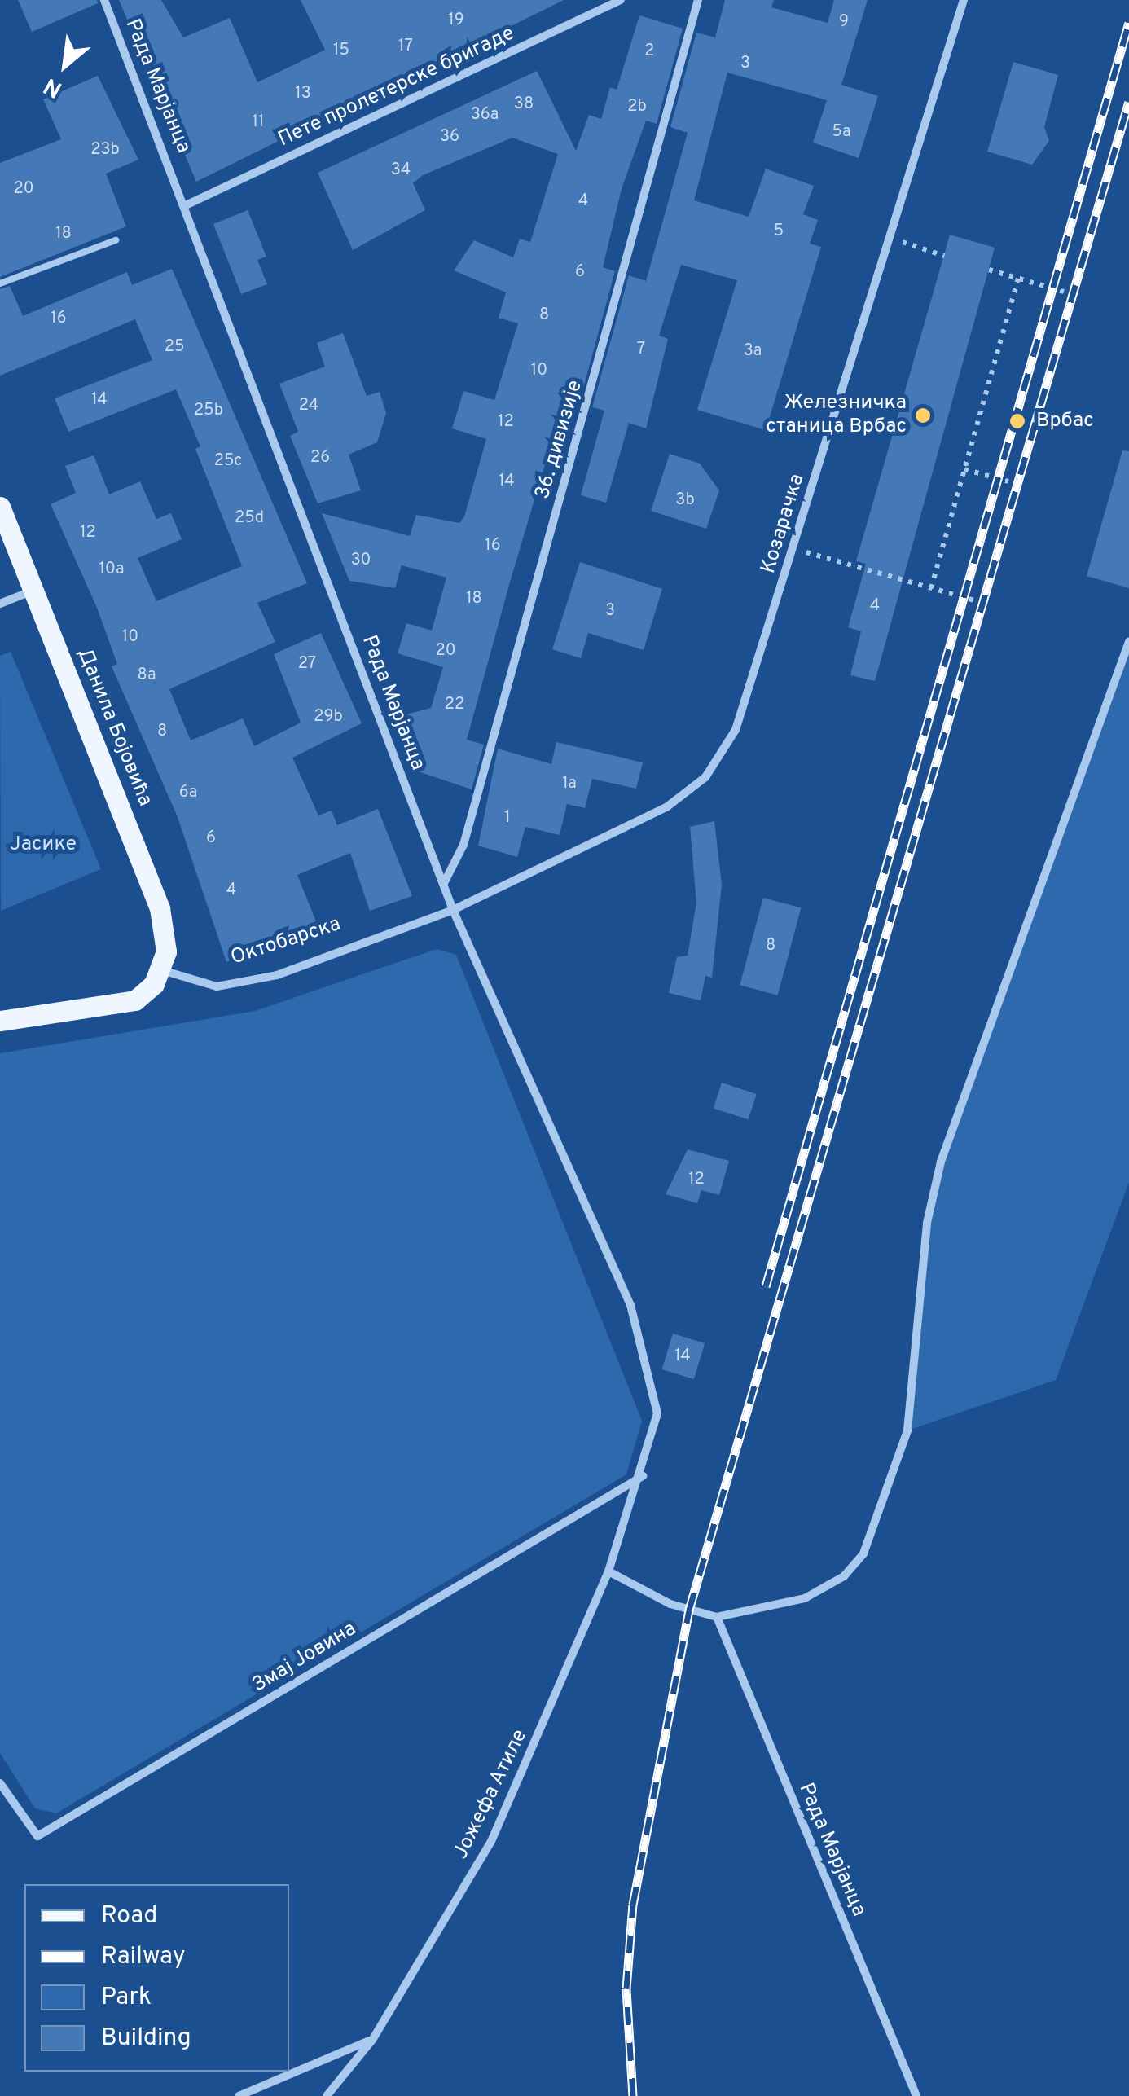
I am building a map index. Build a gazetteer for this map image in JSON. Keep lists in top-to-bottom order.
{
  "streets": {
    "main road": ["Данила Бојовића"],
    "street": [
      "Рада Марјанца",
      "Пете пролетерске бригаде",
      "36. дивизије",
      "Козарачка",
      "Октобарска",
      "Змај Јовина",
      "Јожефа Атиле"
    ]
  },
  "crossings": [
    ["Рада Марјанца", "Пете пролетерске бригаде"],
    ["Рада Марјанца", "36. дивизије"],
    ["Рада Марјанца", "Козарачка"],
    ["Рада Марјанца", "Октобарска"],
    ["Рада Марјанца", "Јожефа Атиле"],
    ["Козарачка", "Октобарска"],
    ["Данила Бојовића", "Октобарска"],
    ["Змај Јовина", "Јожефа Атиле"]
  ],
  "parks": ["Јасике"],
  "places": ["Железничка станица Врбас", "Врбас"],
  "house_numbers": [
    "19",
    "9",
    "17",
    "15",
    "2",
    "3",
    "13",
    "38",
    "2b",
    "36a",
    "11",
    "5a",
    "36",
    "23b",
    "34",
    "20",
    "4",
    "5",
    "18",
    "6",
    "8",
    "16",
    "25",
    "7",
    "3a",
    "10",
    "14",
    "24",
    "25b",
    "12",
    "26",
    "25c",
    "14",
    "3b",
    "25d",
    "12",
    "16",
    "30",
    "10a",
    "18",
    "4",
    "3",
    "10",
    "20",
    "27",
    "8a",
    "22",
    "29b",
    "8",
    "1a",
    "6a",
    "1",
    "6",
    "4",
    "8",
    "12",
    "14"
  ],
  "legend": [
    "Road",
    "Railway",
    "Park",
    "Building"
  ],
  "north": "bottom left"
}
